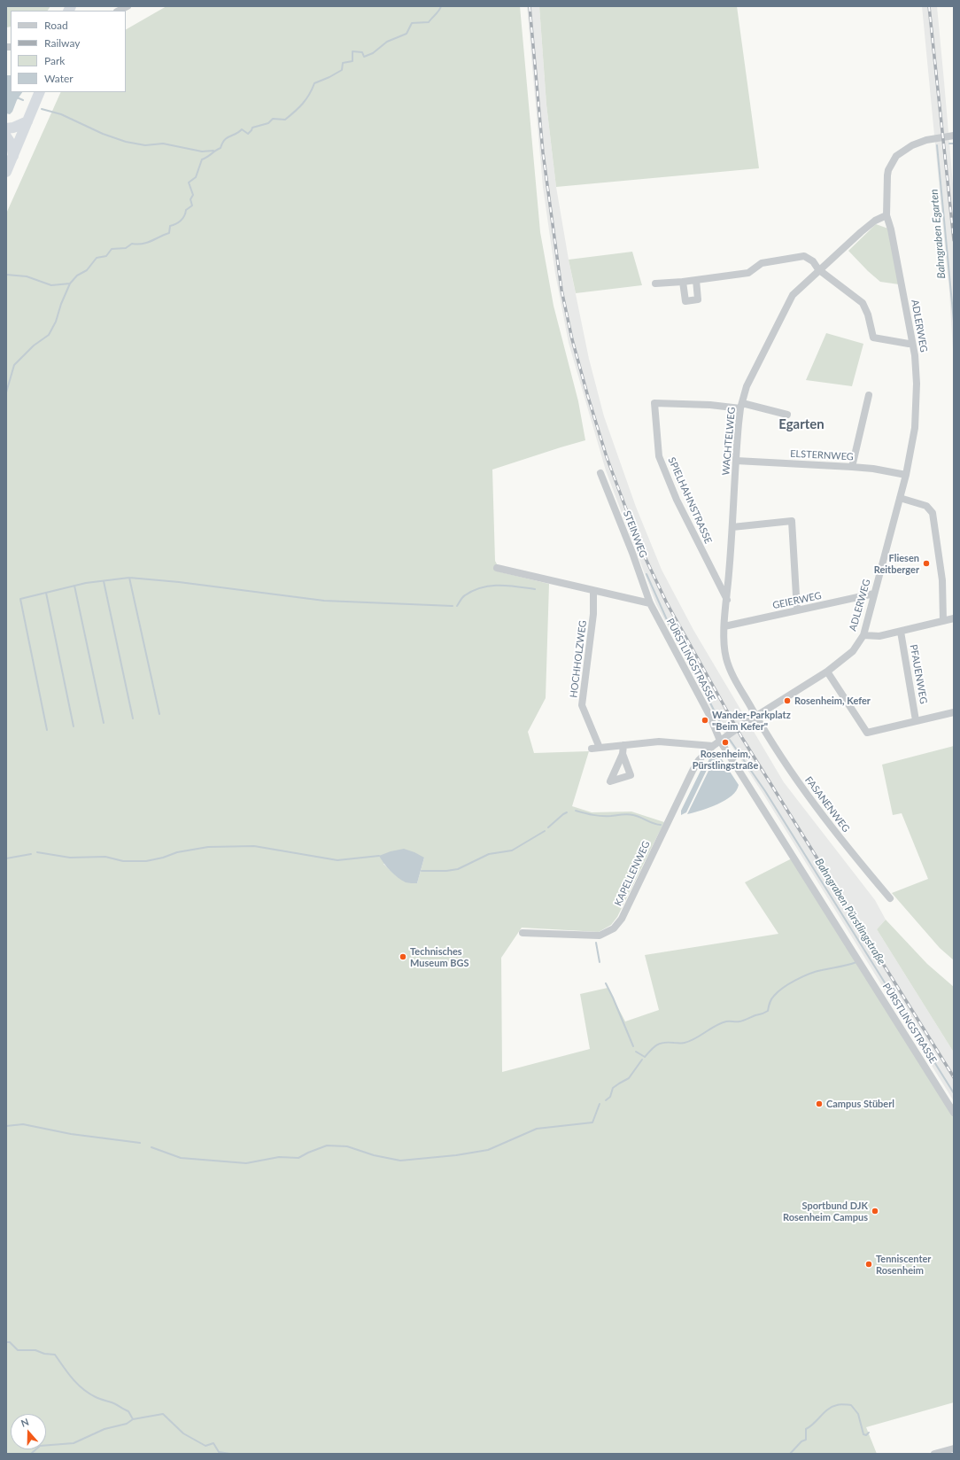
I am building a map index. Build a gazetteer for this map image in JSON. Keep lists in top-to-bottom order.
{
  "streets": {
    "street": [
      "ADLERWEG",
      "WACHTELWEG",
      "ELSTERNWEG",
      "SPIELHAHNSTRASSE",
      "STEINWEG",
      "GEIERWEG",
      "HOCHHOLZWEG",
      "PÜRSTLINGSTRASSE",
      "PFAUENWEG",
      "FASANENWEG",
      "KAPELLENWEG"
    ]
  },
  "crossings": [
    ["ADLERWEG", "WACHTELWEG"],
    ["ADLERWEG", "ELSTERNWEG"],
    ["ADLERWEG", "GEIERWEG"],
    ["ADLERWEG", "PÜRSTLINGSTRASSE"],
    ["ADLERWEG", "FASANENWEG"],
    ["ADLERWEG", "KAPELLENWEG"],
    ["WACHTELWEG", "ELSTERNWEG"],
    ["WACHTELWEG", "SPIELHAHNSTRASSE"],
    ["WACHTELWEG", "GEIERWEG"],
    ["WACHTELWEG", "FASANENWEG"],
    ["STEINWEG", "PÜRSTLINGSTRASSE"]
  ],
  "districts": ["Egarten"],
  "water": ["Bahngraben Egarten", "Bahngraben Pürstlingstraße"],
  "places": [
    "Fliesen Reitberger",
    "Rosenheim, Kefer",
    "Wander-Parkplatz \"Beim Kefer\"",
    "Rosenheim, Pürstlingstraße",
    "Technisches Museum BGS",
    "Campus Stüberl",
    "Sportbund DJK Rosenheim Campus",
    "Tenniscenter Rosenheim"
  ],
  "legend": [
    "Road",
    "Railway",
    "Park",
    "Water"
  ],
  "north": "top"
}
